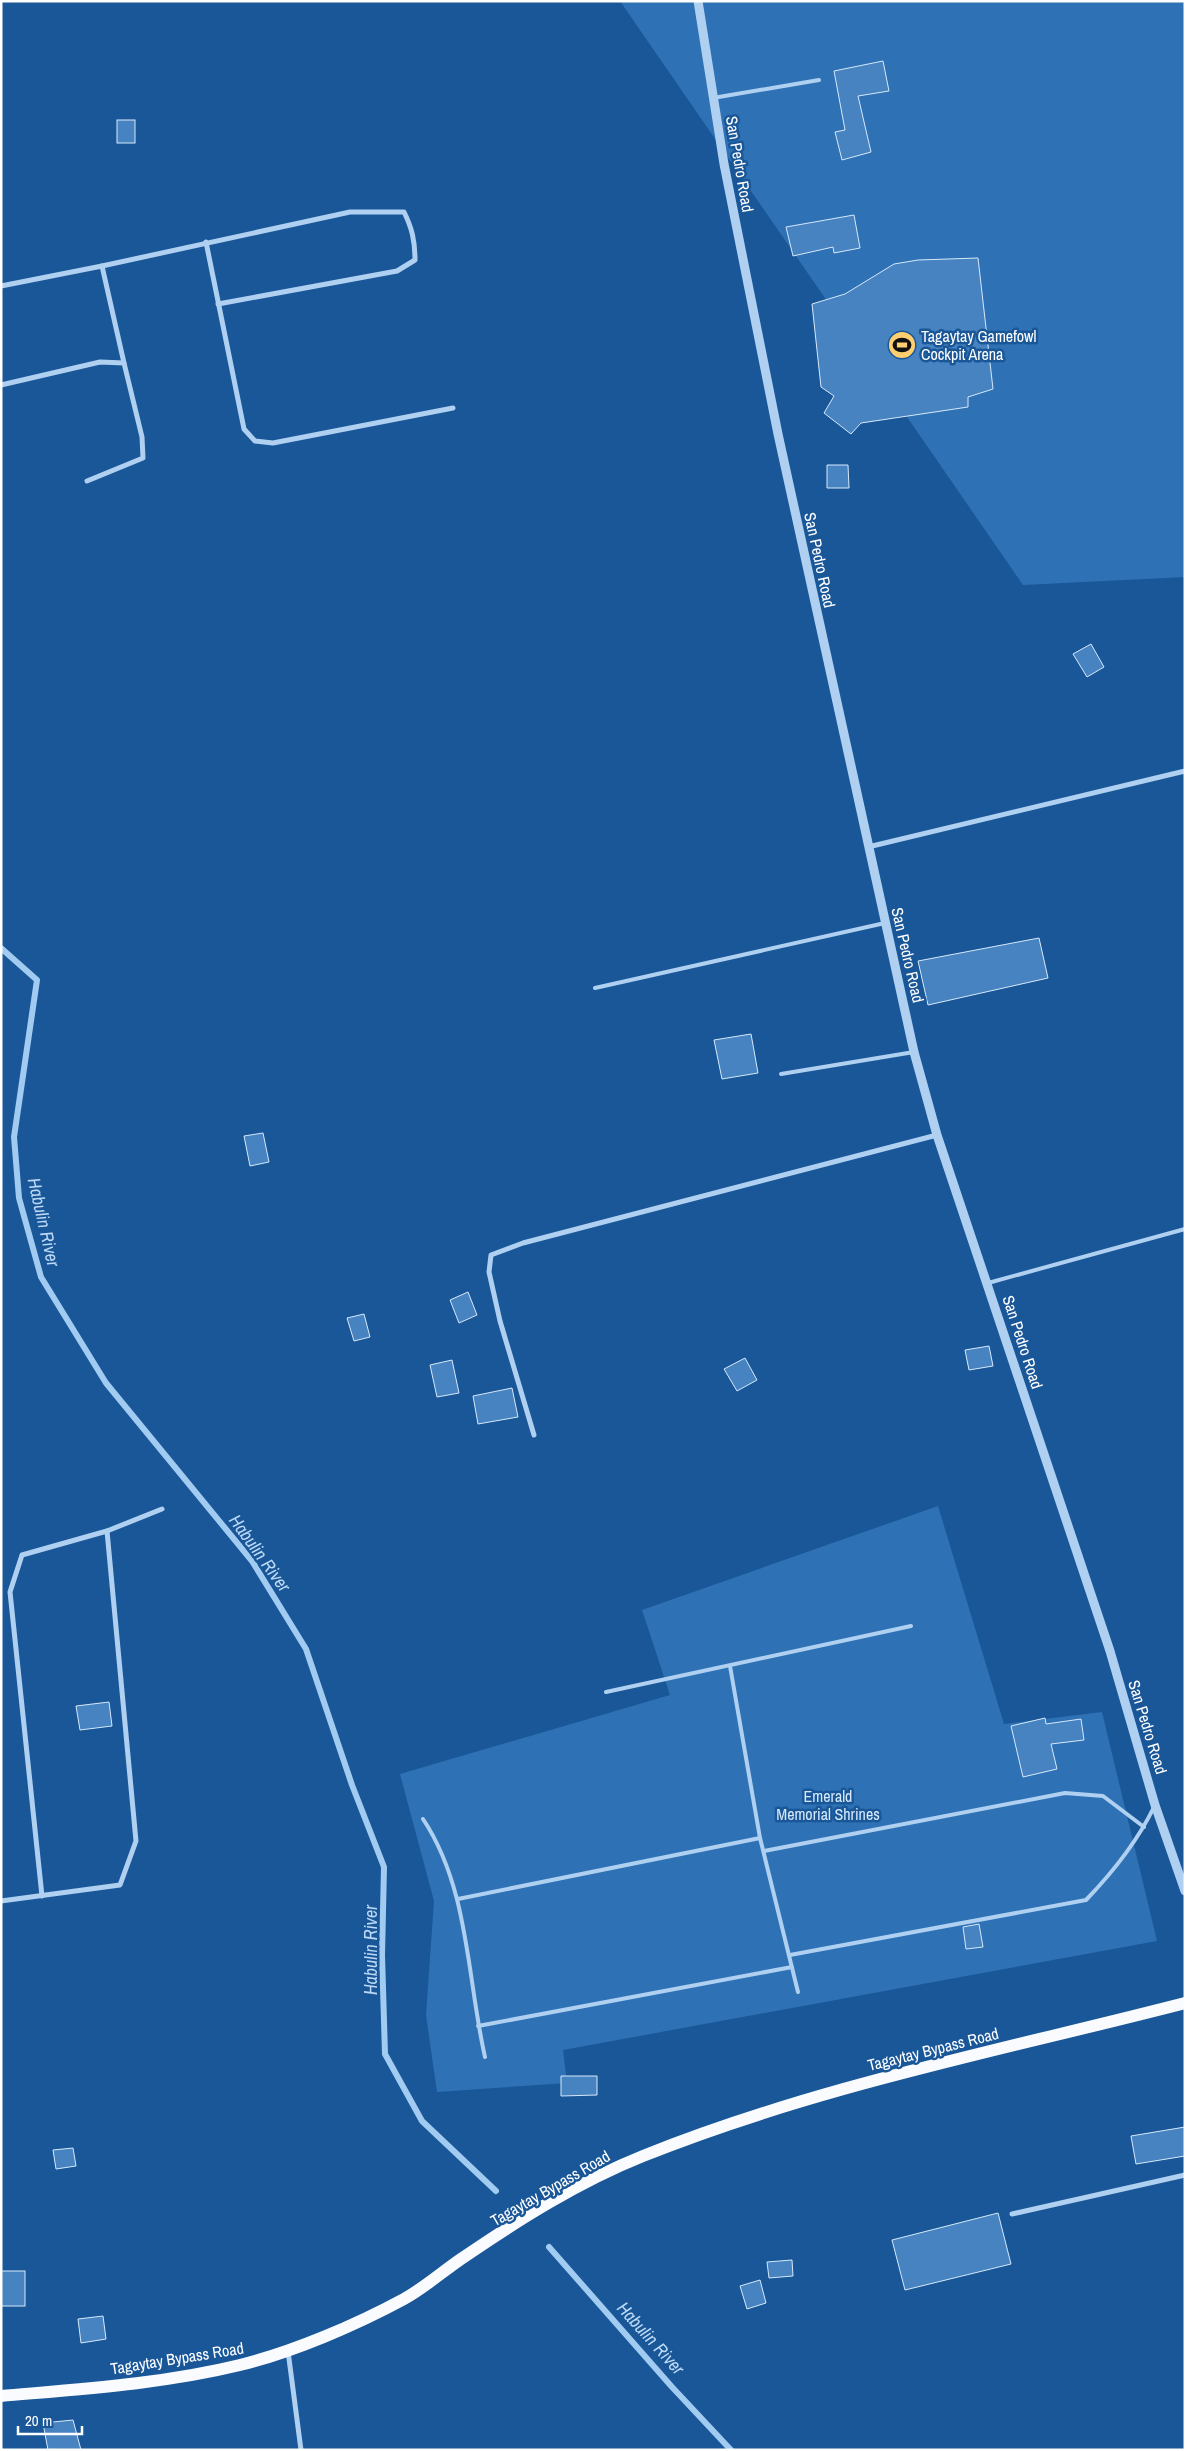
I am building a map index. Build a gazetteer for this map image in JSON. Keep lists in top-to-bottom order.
{
  "streets": {
    "main road": ["Tagaytay Bypass Road"],
    "street": ["San Pedro Road"]
  },
  "water": ["Habulin River"],
  "parks": ["Emerald Memorial Shrines"],
  "places": {
    "sports": ["Tagaytay Gamefowl Cockpit Arena"]
  },
  "scale_bar": "20 m"
}
